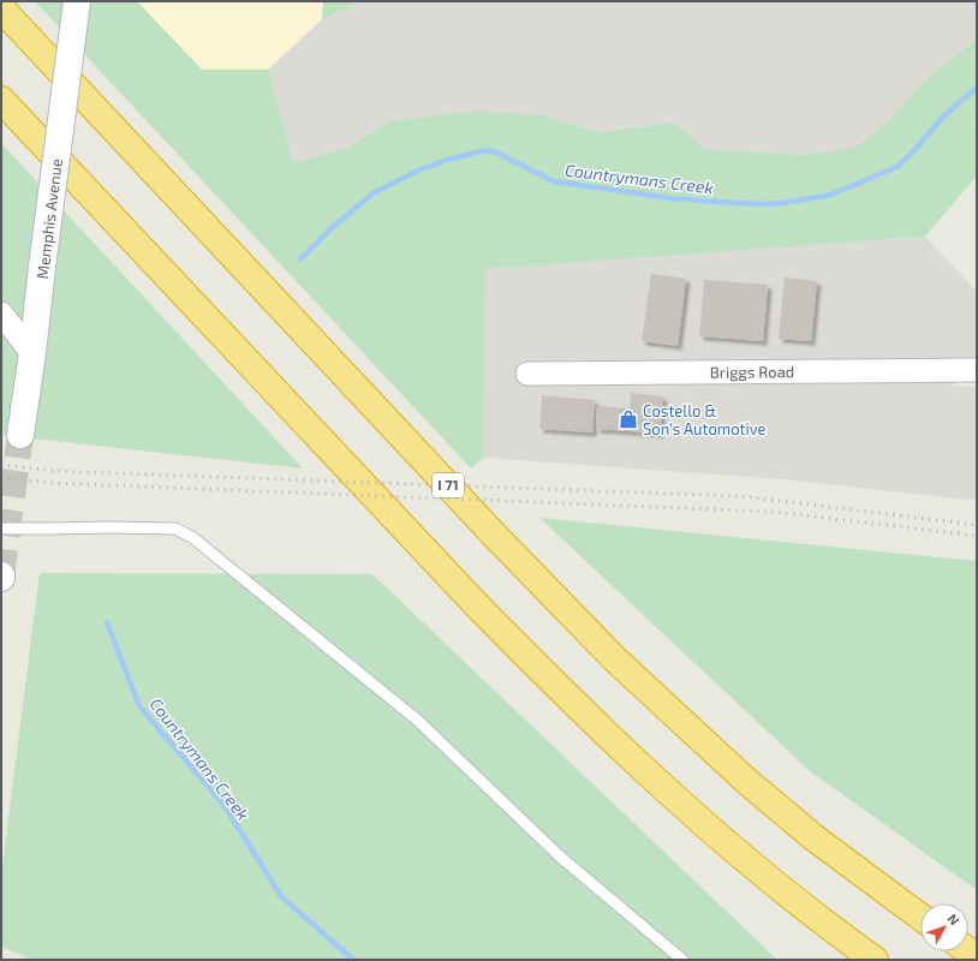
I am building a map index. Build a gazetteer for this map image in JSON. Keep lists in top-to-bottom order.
{
  "streets": {
    "highway": ["I 71"],
    "main road": ["Memphis Avenue"],
    "street": ["Briggs Road"]
  },
  "water": ["Countrymans Creek"],
  "places": {
    "shop": ["Costello & Son's Automotive"]
  },
  "north": "top right"
}
